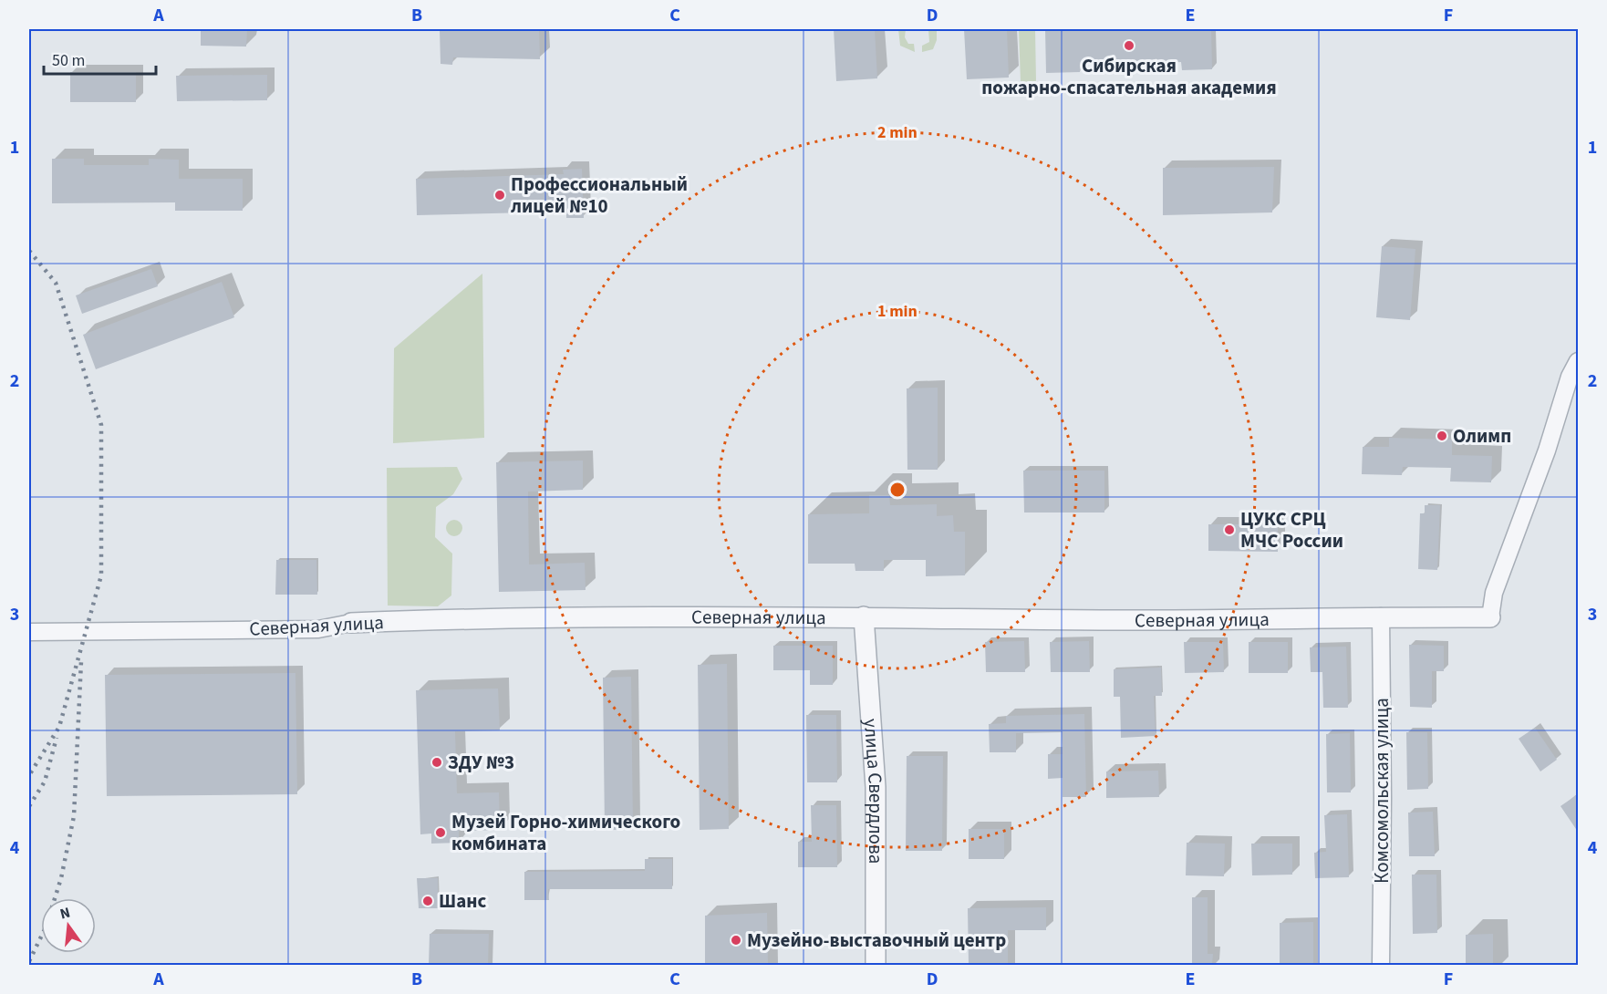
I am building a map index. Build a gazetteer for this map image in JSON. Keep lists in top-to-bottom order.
{
  "streets": {
    "street": ["Северная улица", "улица Свердлова", "Комсомольская улица"]
  },
  "crossings": [
    ["Северная улица", "улица Свердлова"],
    ["Северная улица", "Комсомольская улица"]
  ],
  "places": [
    "Сибирская пожарно-спасательная академия",
    "Профессиональный лицей №10",
    "Олимп",
    "ЦУКС СРЦ МЧС России",
    "ЗДУ №3",
    "Музей Горно-химического комбината",
    "Шанс",
    "Музейно-выставочный центр"
  ],
  "scale_bar": "50 m",
  "north": "top",
  "grid": {
    "columns": [
      "A",
      "B",
      "C",
      "D",
      "E",
      "F"
    ],
    "rows": [
      "1",
      "2",
      "3",
      "4"
    ]
  },
  "rings": ["2 min", "1 min"]
}
